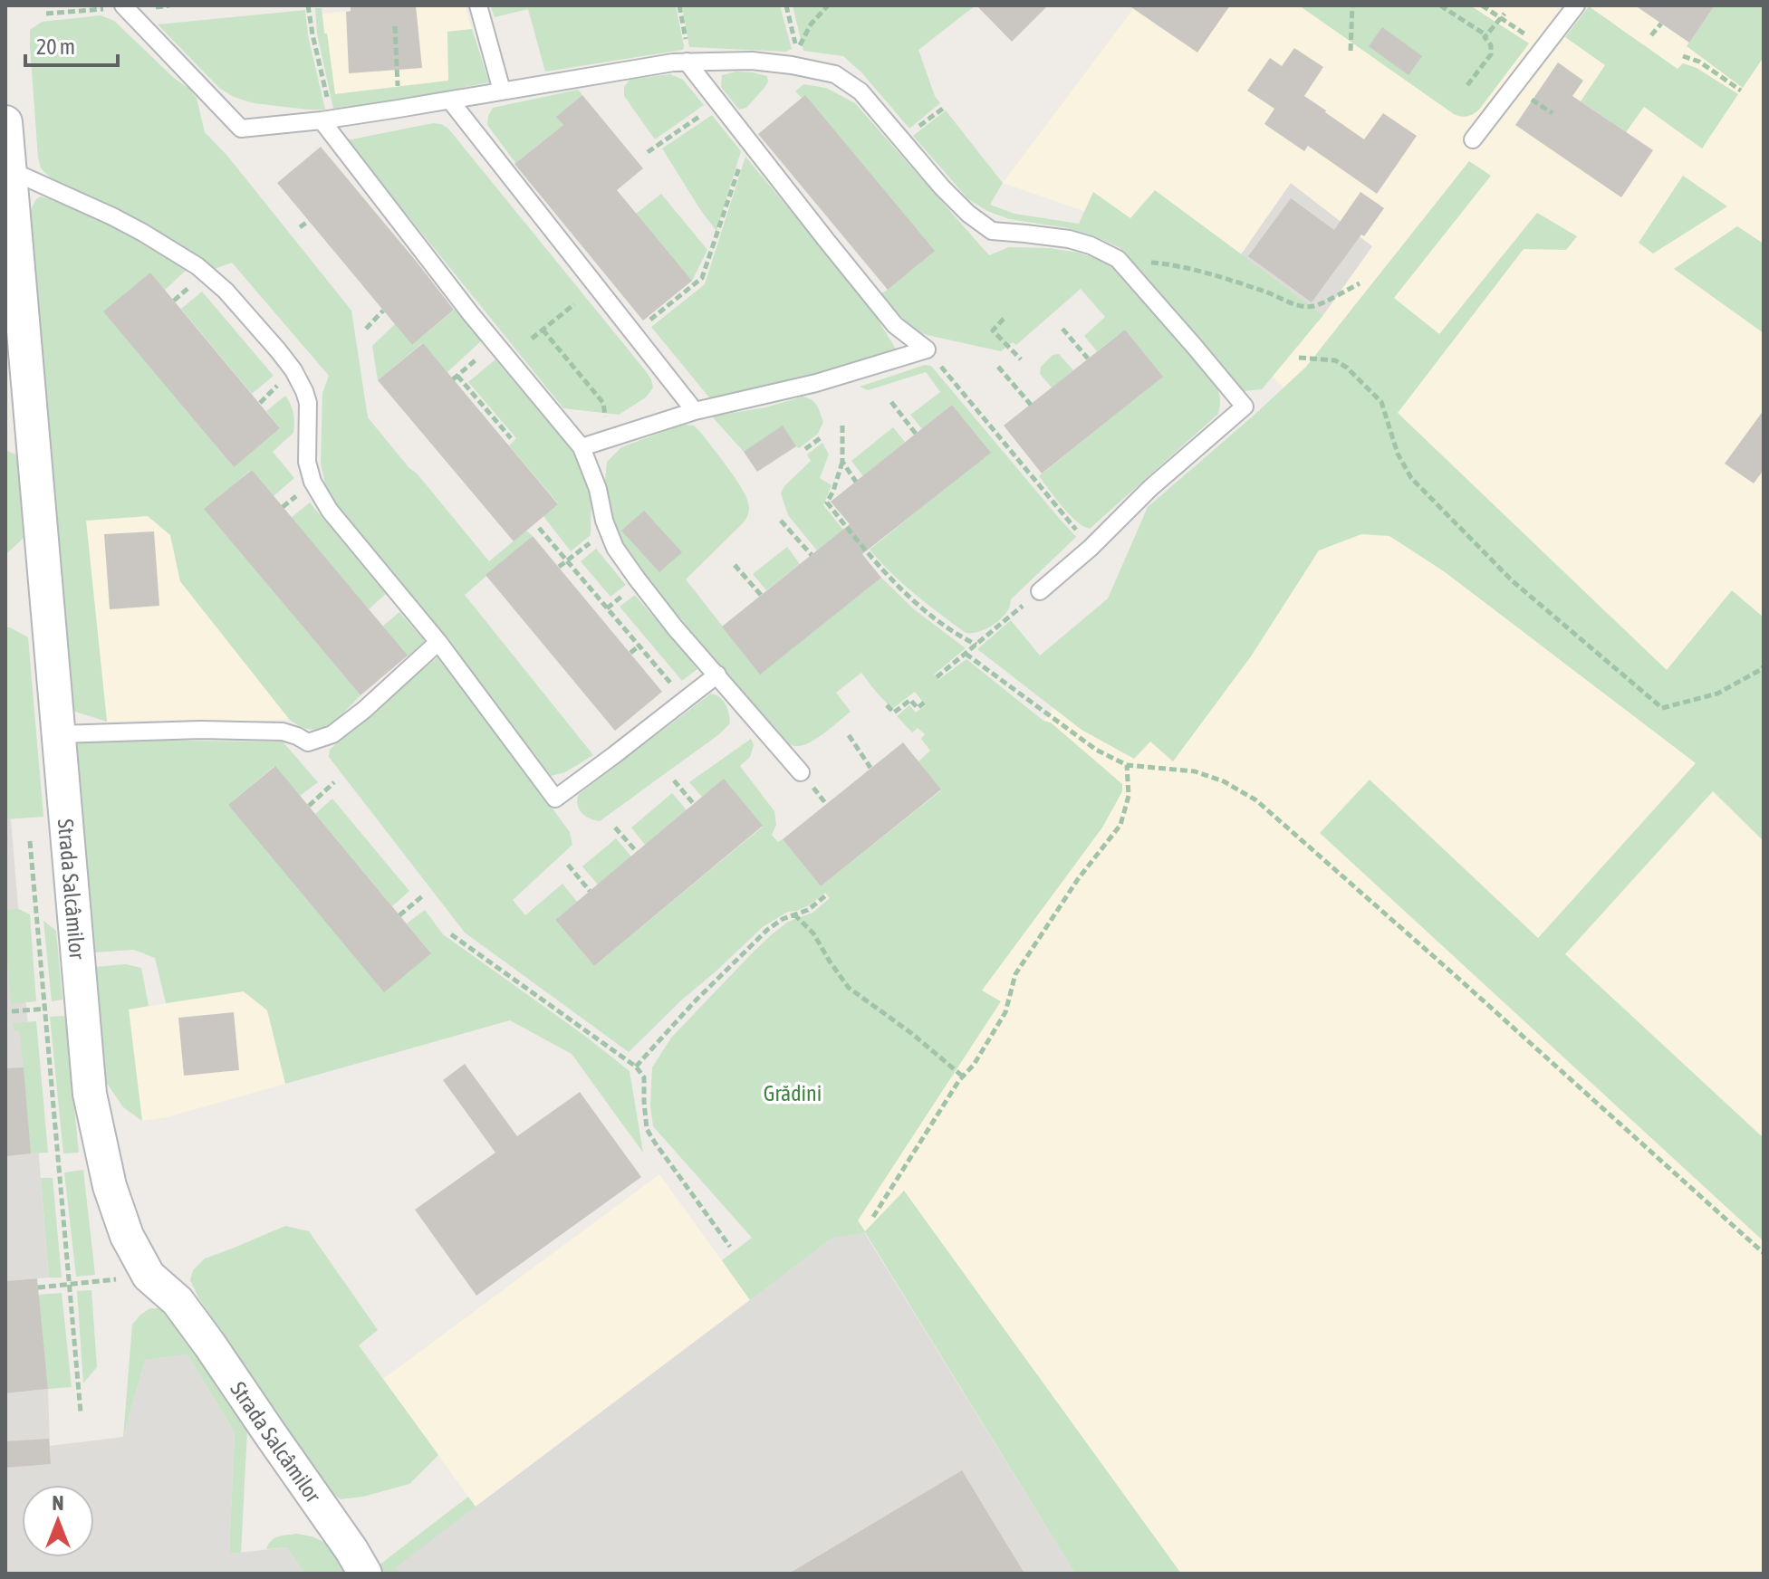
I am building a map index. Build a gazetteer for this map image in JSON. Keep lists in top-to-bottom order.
{
  "streets": {
    "street": ["Strada Salcâmilor"]
  },
  "parks": ["Grădini"],
  "scale_bar": "20 m",
  "north": "top"
}
